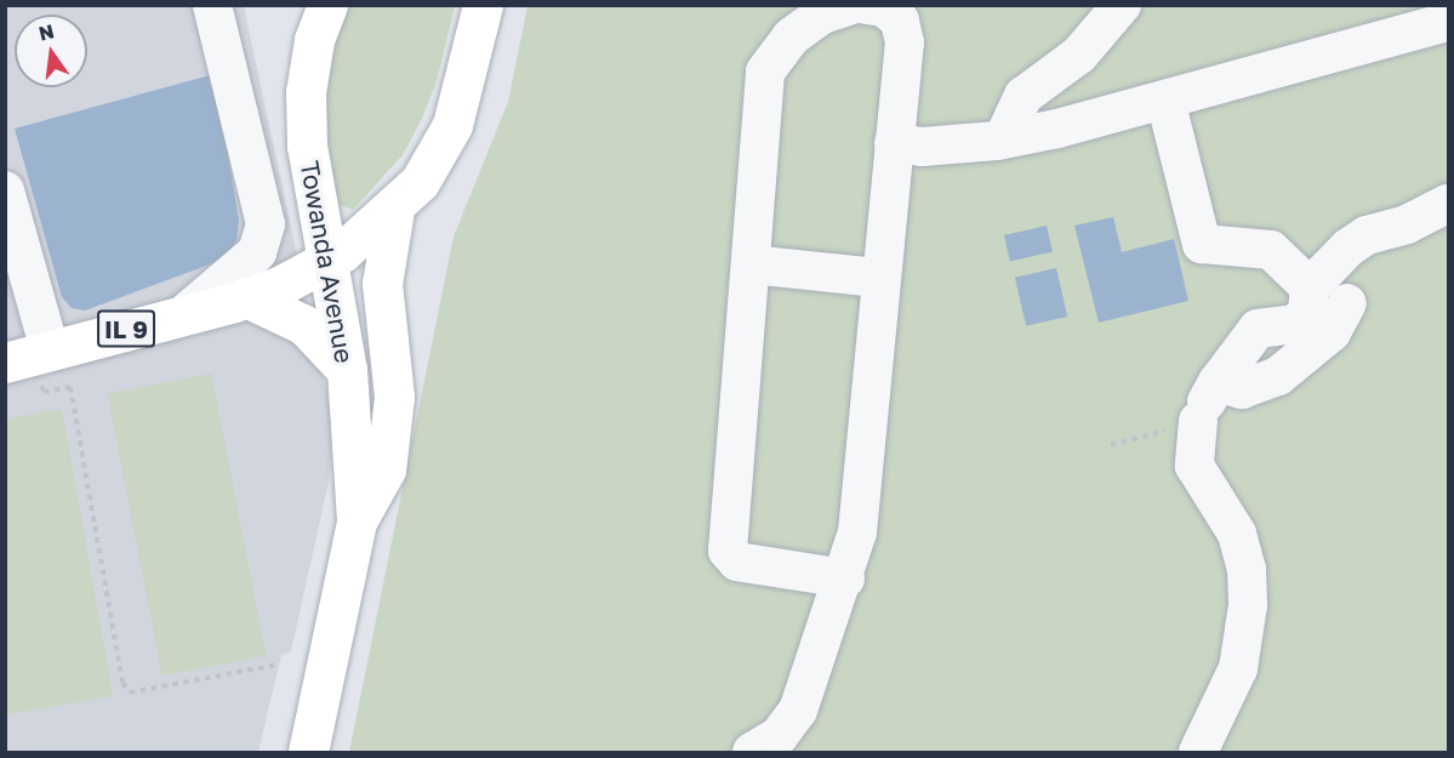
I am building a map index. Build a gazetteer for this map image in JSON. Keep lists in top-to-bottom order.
{
  "streets": {
    "main road": ["Towanda Avenue", "IL 9"]
  },
  "crossings": [
    ["Towanda Avenue", "IL 9"]
  ],
  "north": "top"
}
